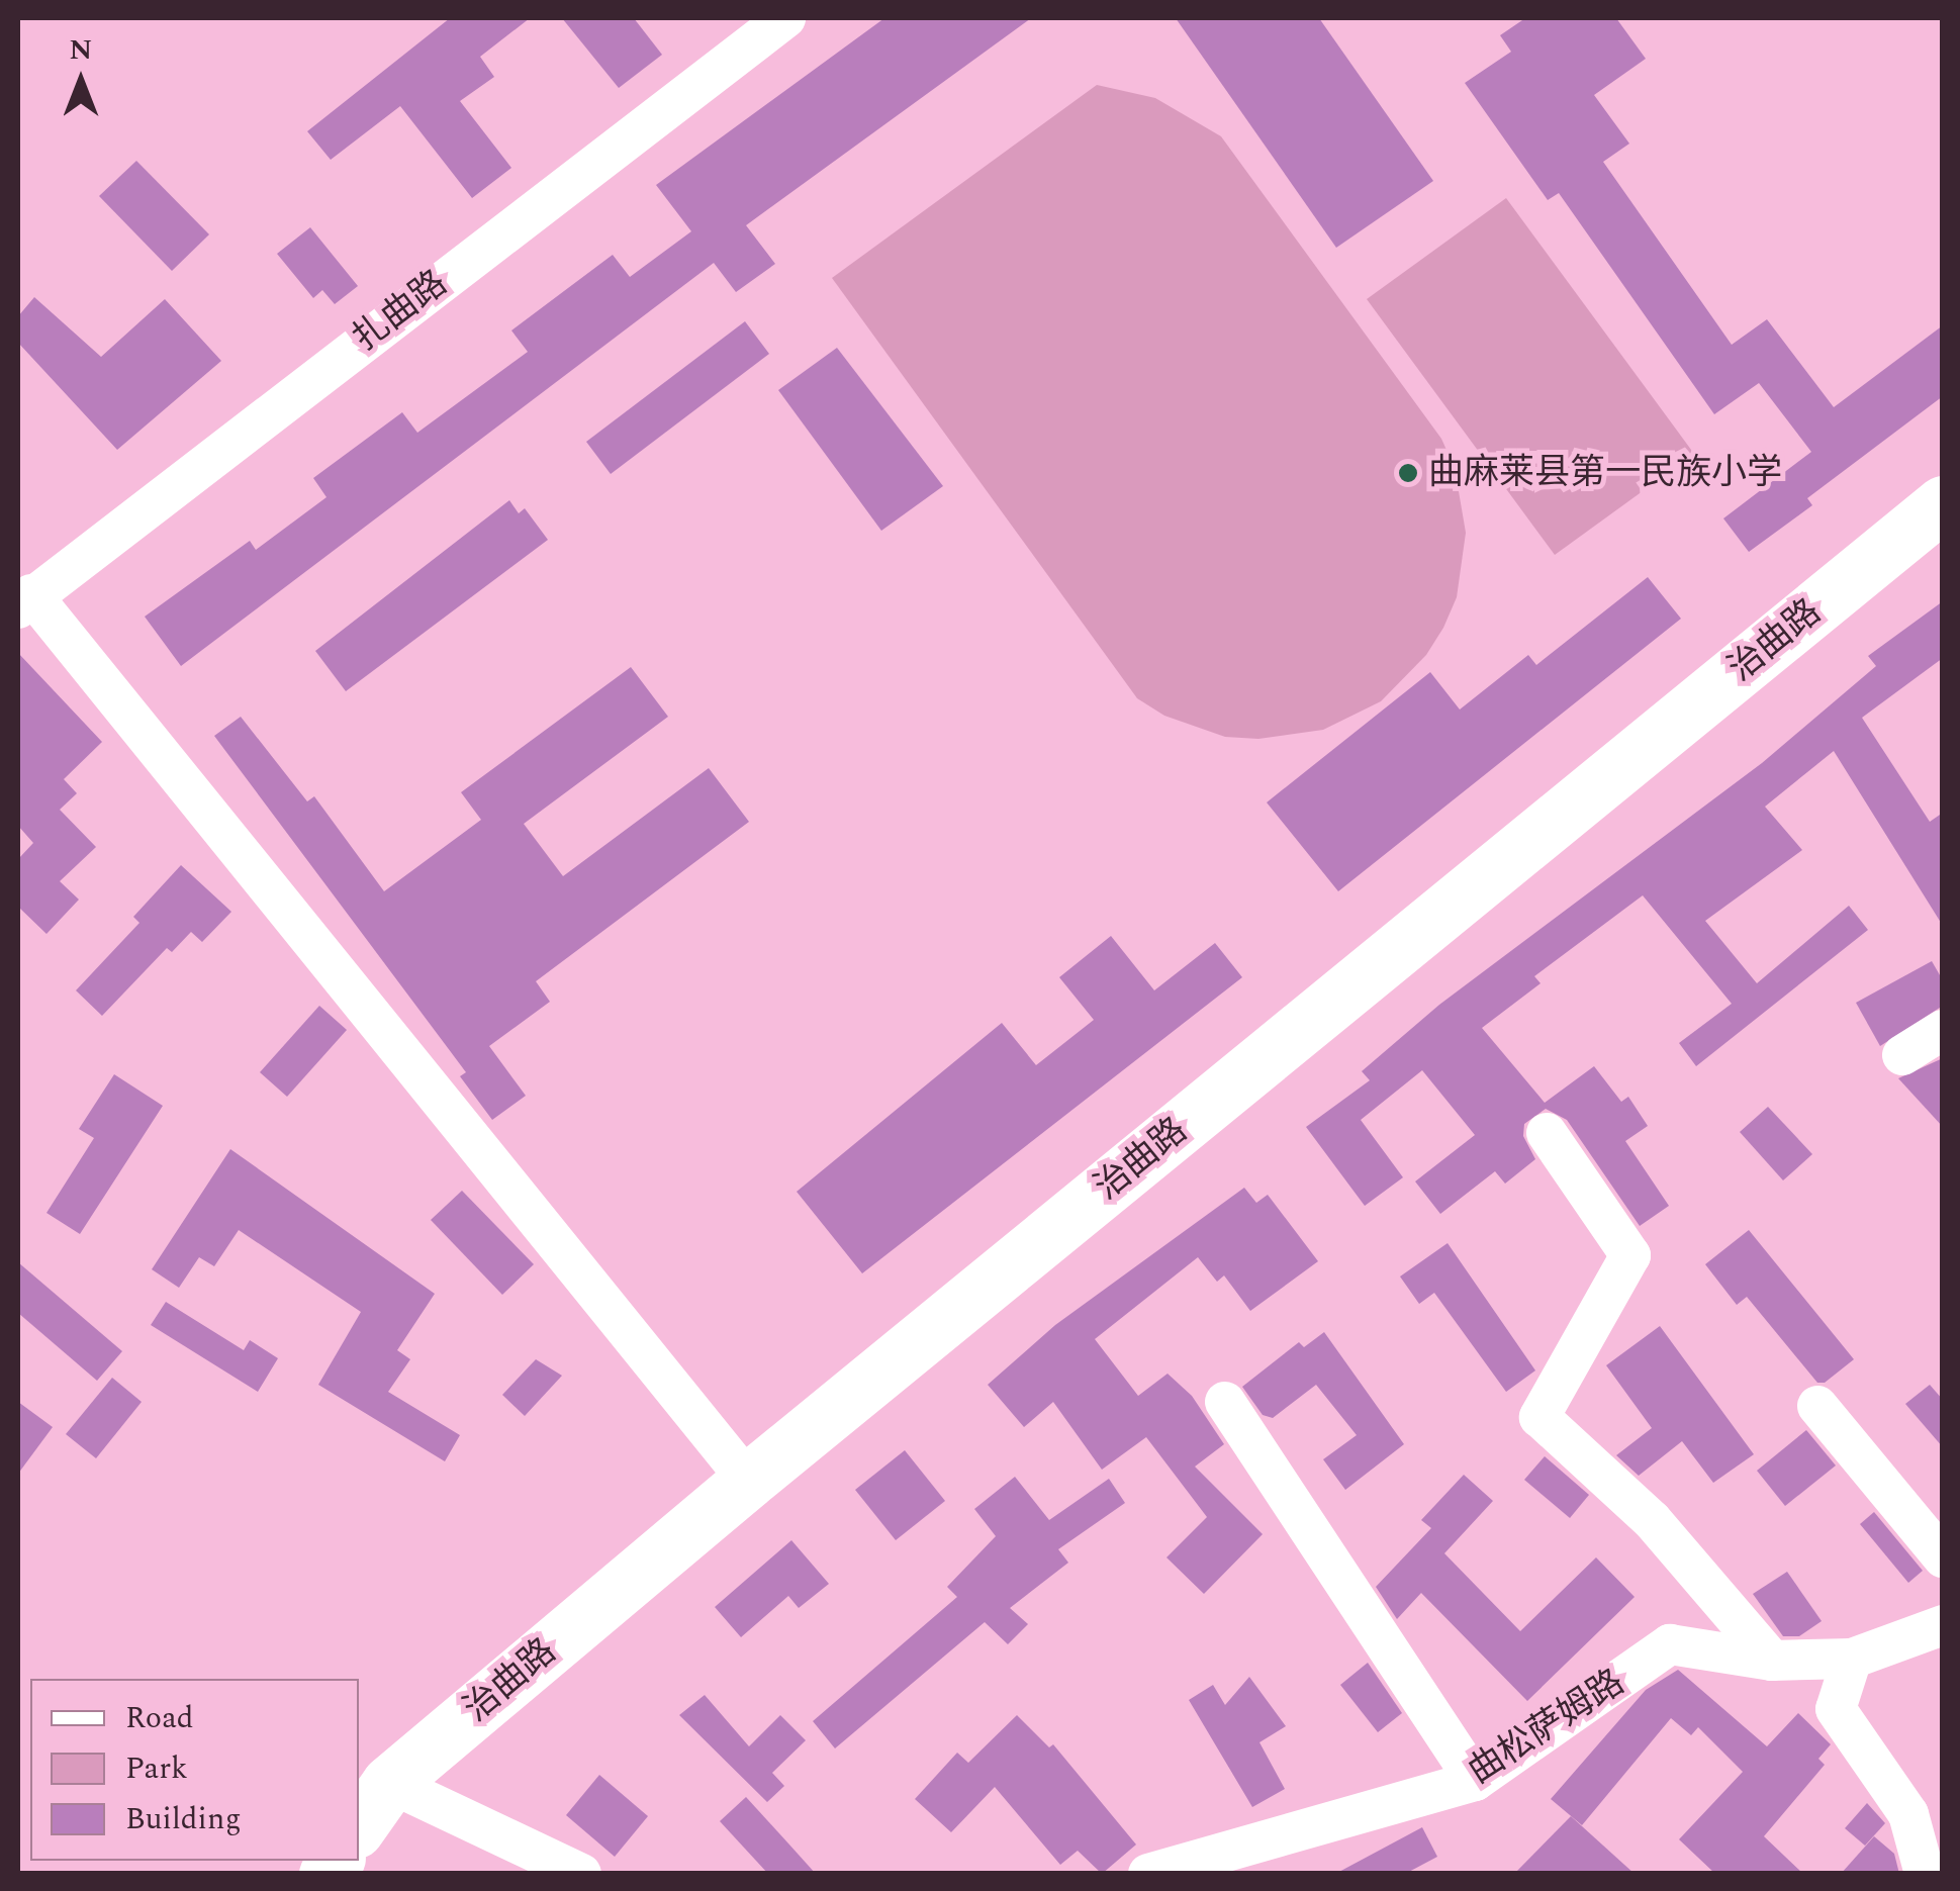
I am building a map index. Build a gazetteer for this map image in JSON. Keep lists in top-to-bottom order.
{
  "streets": {
    "main road": ["治曲路"],
    "street": ["扎曲路", "曲松萨姆路"]
  },
  "places": ["曲麻莱县第一民族小学"],
  "legend": ["Road", "Park", "Building"],
  "north": "top"
}
